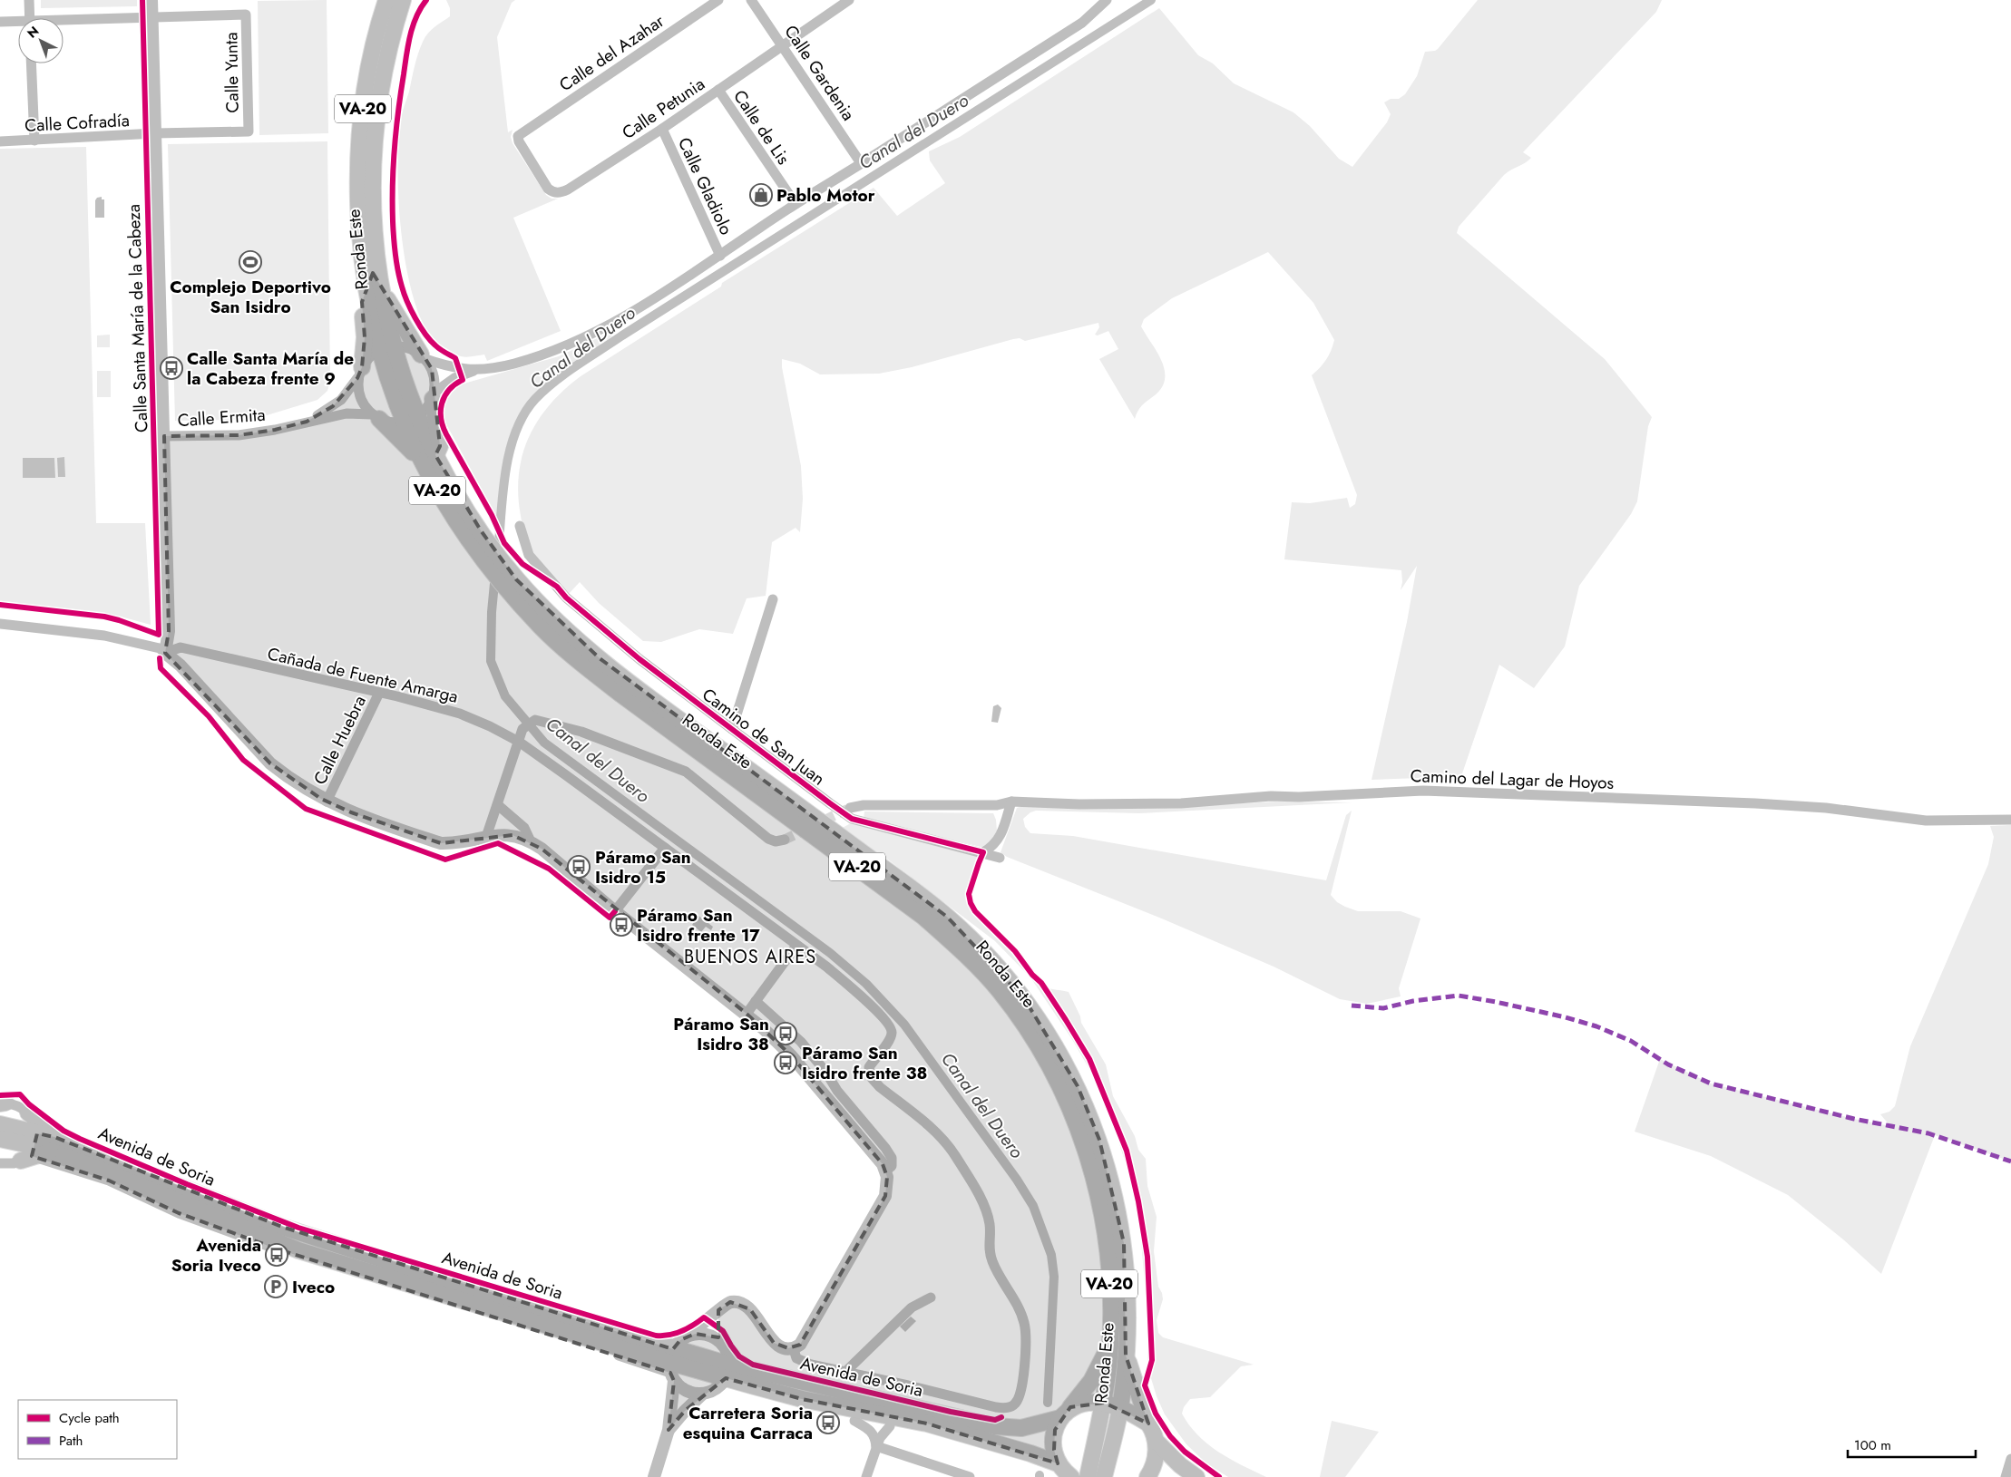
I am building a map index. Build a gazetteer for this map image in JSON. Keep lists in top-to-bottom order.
{
  "streets": {
    "main road": ["VA-20", "Ronda Este", "Avenida de Soria"],
    "street": [
      "Calle del Azahar",
      "Calle Yunta",
      "Calle Gardenia",
      "Calle Petunia",
      "Calle Cofradía",
      "Calle de Lis",
      "Calle Gladiolo",
      "Calle Santa María de la Cabeza",
      "Calle Ermita",
      "Cañada de Fuente Amarga",
      "Camino de San Juan",
      "Calle Huebra",
      "Camino del Lagar de Hoyos"
    ]
  },
  "crossings": [
    ["Calle del Azahar", "Calle Petunia"],
    ["Calle Yunta", "Calle Cofradía"],
    ["Calle Yunta", "Calle Santa María de la Cabeza"],
    ["Calle Gardenia", "Calle Petunia"],
    ["Calle Petunia", "Calle de Lis"],
    ["Calle Petunia", "Calle Gladiolo"],
    ["Calle Cofradía", "Calle Santa María de la Cabeza"],
    ["Ronda Este", "Calle Ermita"],
    ["Ronda Este", "Avenida de Soria"],
    ["Calle Santa María de la Cabeza", "Calle Ermita"],
    ["Calle Santa María de la Cabeza", "Cañada de Fuente Amarga"],
    ["Cañada de Fuente Amarga", "Calle Huebra"]
  ],
  "districts": ["BUENOS AIRES"],
  "water": ["Canal del Duero"],
  "places": {
    "shop": ["Pablo Motor"],
    "sports": ["Complejo Deportivo San Isidro"],
    "bus stop": [
      "Calle Santa María de la Cabeza frente 9",
      "Páramo San Isidro 15",
      "Páramo San Isidro frente 17",
      "Páramo San Isidro 38",
      "Páramo San Isidro frente 38",
      "Avenida Soria Iveco",
      "Carretera Soria esquina Carraca"
    ],
    "parking": ["Iveco"]
  },
  "legend": ["Cycle path", "Path"],
  "scale_bar": "100 m",
  "north": "top left"
}
